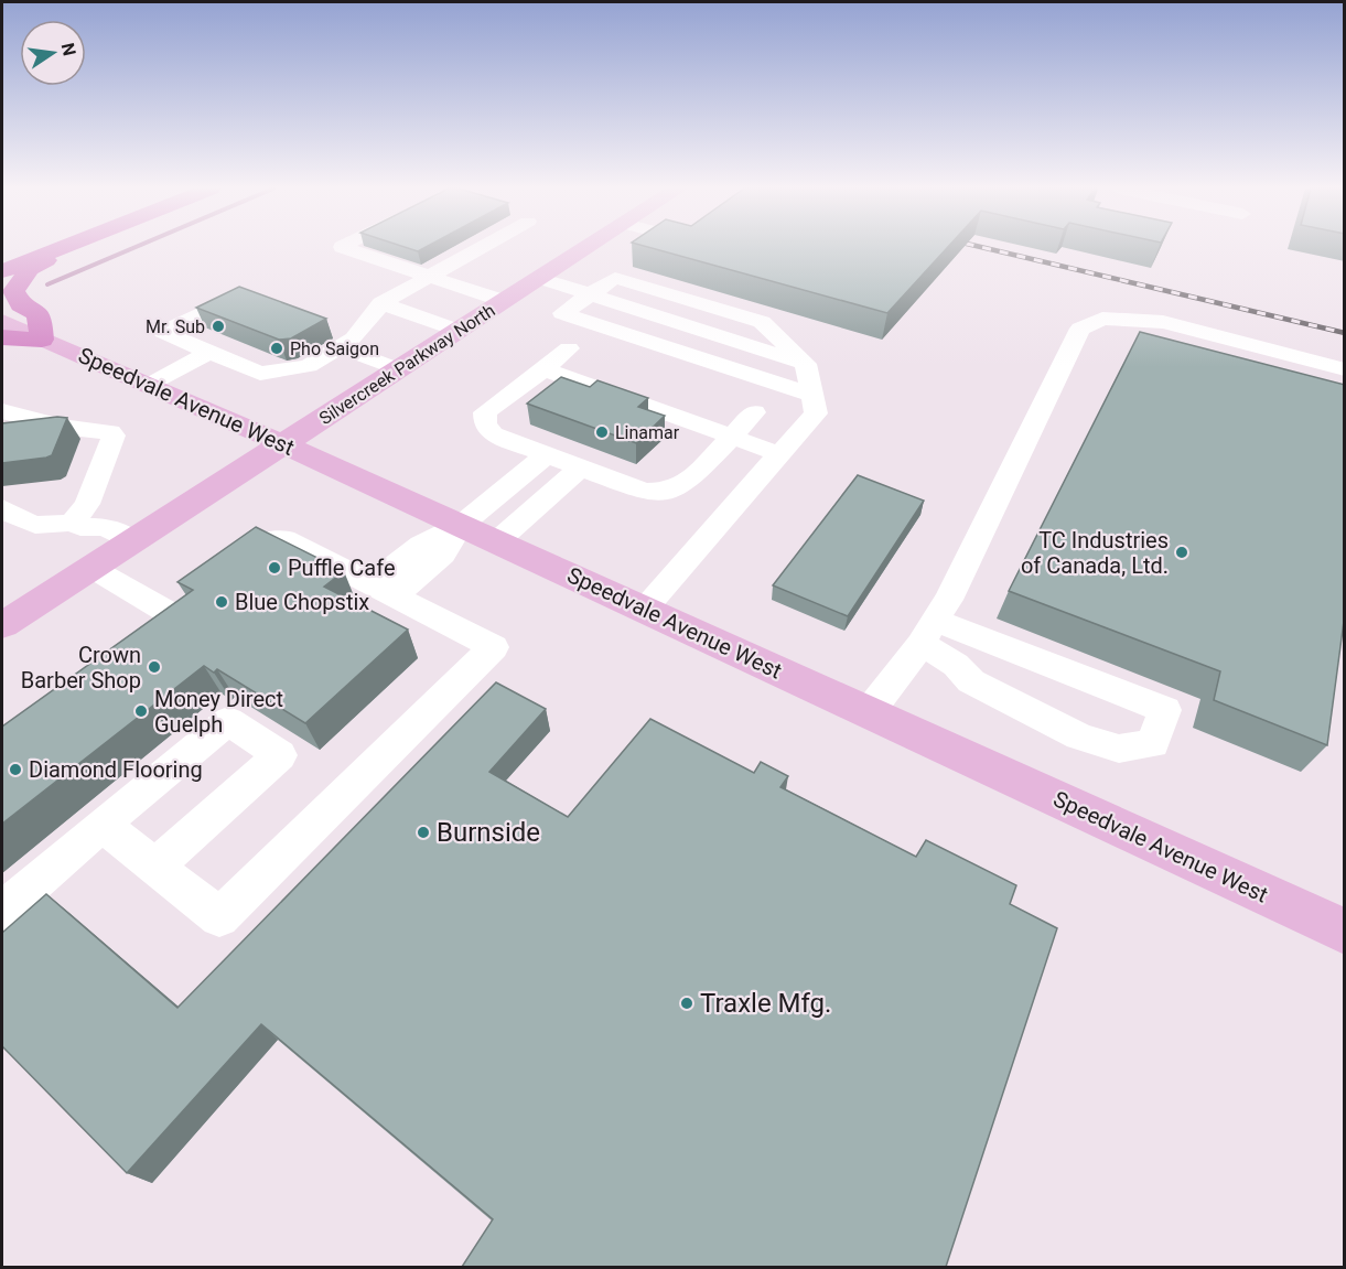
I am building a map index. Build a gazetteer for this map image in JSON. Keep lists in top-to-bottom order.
{
  "streets": {
    "main road": ["Silvercreek Parkway North", "Speedvale Avenue West"]
  },
  "crossings": [
    ["Silvercreek Parkway North", "Speedvale Avenue West"]
  ],
  "places": [
    "Mr. Sub",
    "Pho Saigon",
    "Linamar",
    "TC Industries of Canada, Ltd.",
    "Puffle Cafe",
    "Blue Chopstix",
    "Crown Barber Shop",
    "Money Direct Guelph",
    "Diamond Flooring",
    "Burnside",
    "Traxle Mfg."
  ],
  "north": "right"
}
